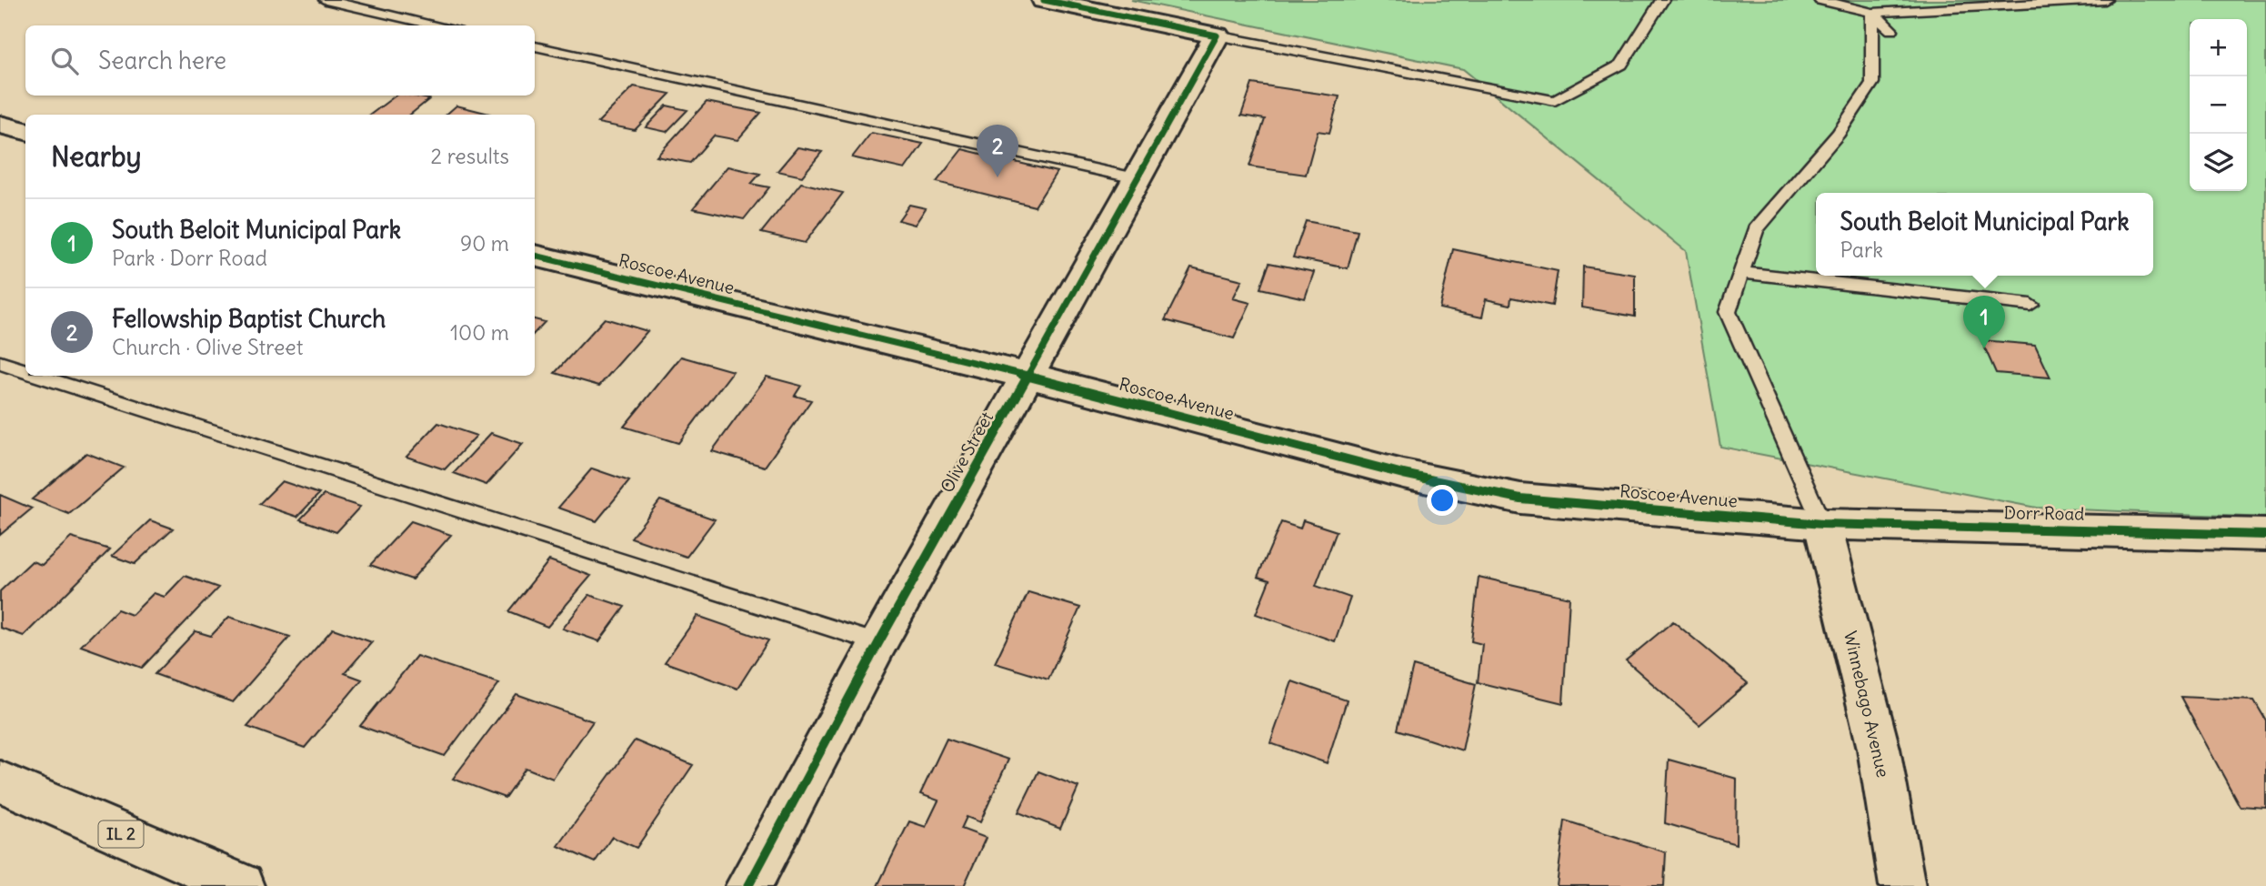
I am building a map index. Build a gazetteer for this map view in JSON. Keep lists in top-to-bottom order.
{
  "streets": {
    "street": [
      "Roscoe Avenue",
      "Olive Street",
      "Dorr Road",
      "Winnebago Avenue",
      "IL 2"
    ]
  },
  "crossings": [
    ["Roscoe Avenue", "Olive Street"],
    ["Roscoe Avenue", "Dorr Road"],
    ["Roscoe Avenue", "Winnebago Avenue"],
    ["Dorr Road", "Winnebago Avenue"]
  ],
  "page": {
    "map_buttons": ["+", "−"],
    "search": "Search here",
    "heading": ["Nearby", "2 results"],
    "pins": ["2", "1"],
    "popup": ["South Beloit Municipal Park", "Park"],
    "list": [
      {
        "mark": "1",
        "name": "South Beloit Municipal Park",
        "note": "Park · Dorr Road",
        "value": "90 m"
      },
      {
        "mark": "2",
        "name": "Fellowship Baptist Church",
        "note": "Church · Olive Street",
        "value": "100 m"
      }
    ]
  }
}
